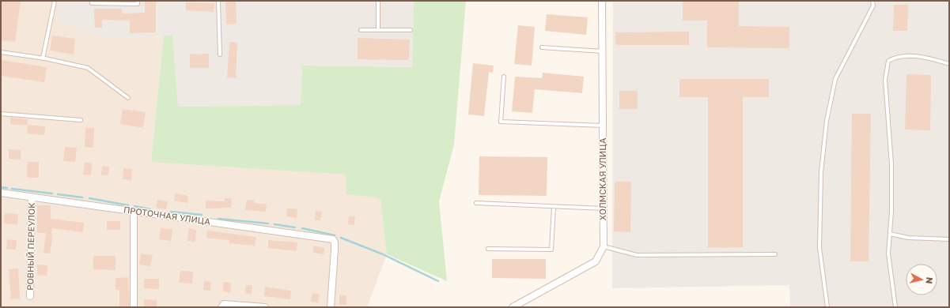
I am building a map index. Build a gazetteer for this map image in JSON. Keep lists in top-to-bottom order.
{
  "streets": {
    "street": ["ХОЛМСКАЯ УЛИЦА", "ПРОТОЧНАЯ УЛИЦА", "РОВНЫЙ ПЕРЕУЛОК"]
  },
  "crossings": [
    ["ПРОТОЧНАЯ УЛИЦА", "РОВНЫЙ ПЕРЕУЛОК"]
  ],
  "north": "right"
}
